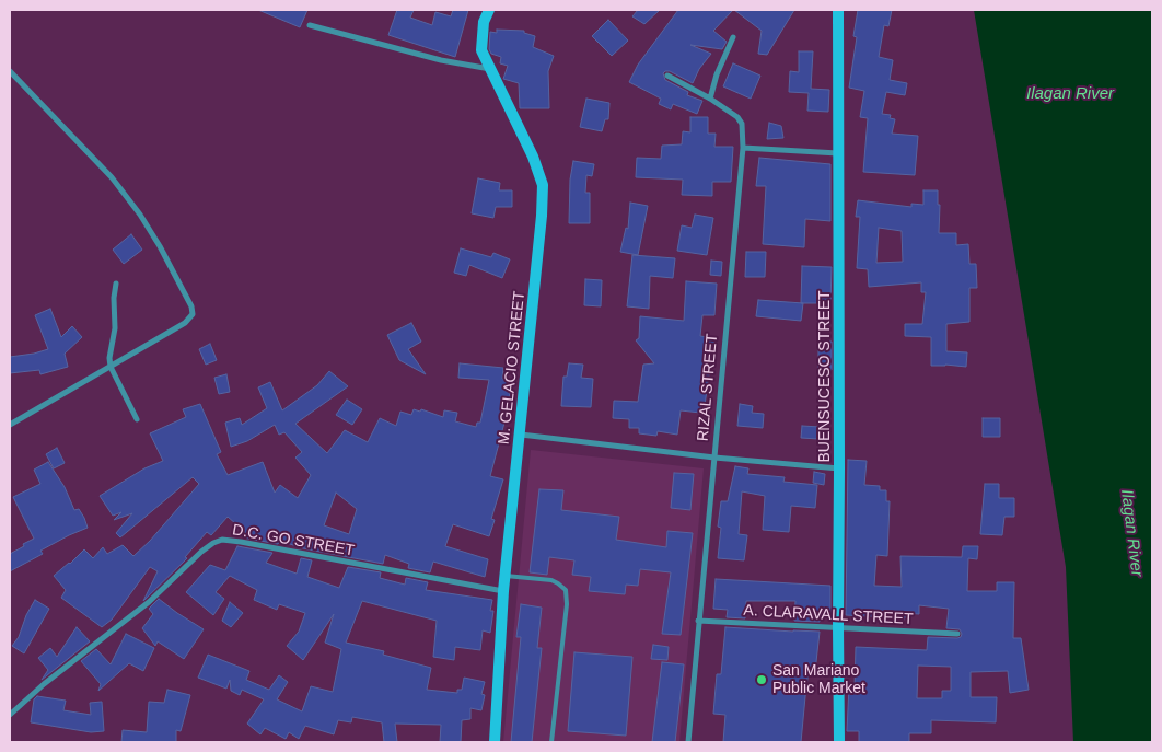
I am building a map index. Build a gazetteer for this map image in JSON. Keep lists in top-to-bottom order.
{
  "streets": {
    "street": [
      "M. GELACIO STREET",
      "BUENSUCESO STREET",
      "RIZAL STREET",
      "D.C. GO STREET",
      "A. CLARAVALL STREET"
    ]
  },
  "crossings": [
    ["M. GELACIO STREET", "D.C. GO STREET"],
    ["BUENSUCESO STREET", "A. CLARAVALL STREET"],
    ["RIZAL STREET", "A. CLARAVALL STREET"]
  ],
  "water": ["Ilagan River"],
  "places": ["San Mariano Public Market"]
}
